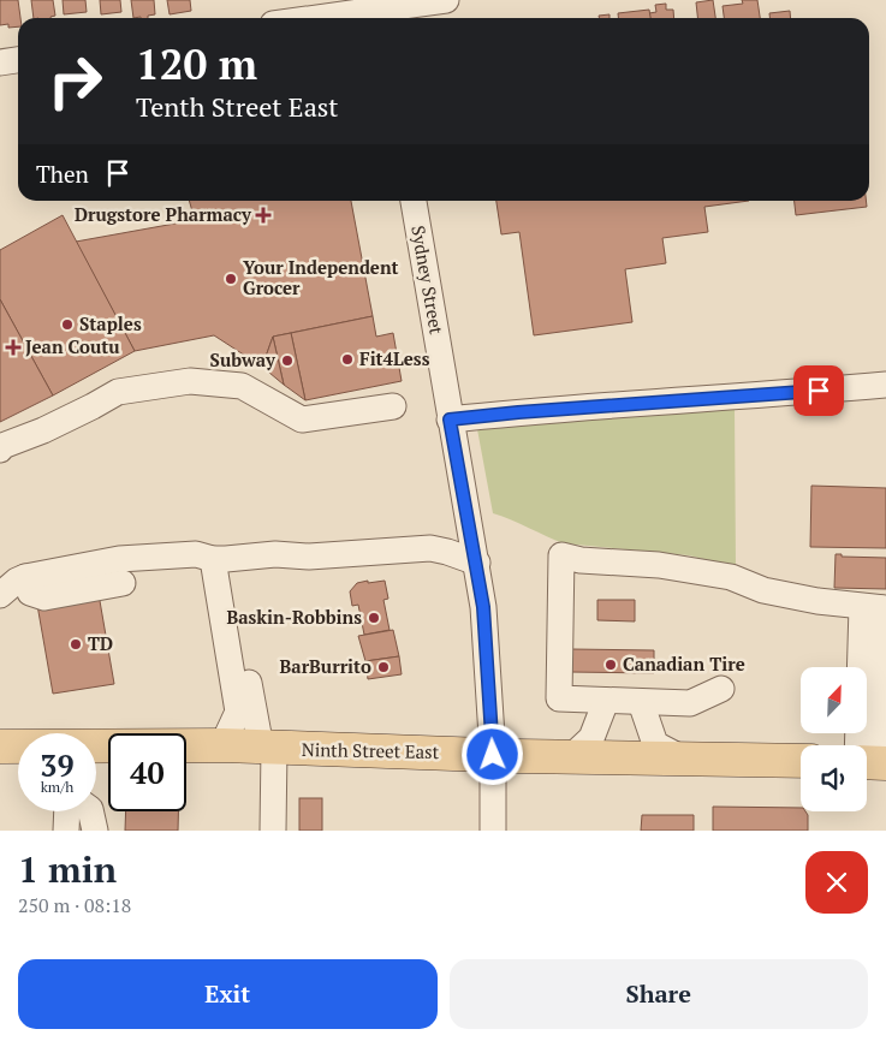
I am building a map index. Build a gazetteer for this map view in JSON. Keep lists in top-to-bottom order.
{
  "streets": {
    "main road": ["Ninth Street East"],
    "street": ["Sydney Street"]
  },
  "crossings": [
    ["Sydney Street", "Ninth Street East"]
  ],
  "places": {
    "health": ["Drugstore Pharmacy", "Jean Coutu"],
    "other": [
      "Your Independent Grocer",
      "Staples",
      "Fit4Less",
      "Subway",
      "Baskin-Robbins",
      "TD",
      "Canadian Tire",
      "BarBurrito"
    ]
  },
  "north": "top right",
  "page": {
    "turn": ["120 m", "Tenth Street East"],
    "then": "Then",
    "speed": "39 km/h",
    "limit": "40",
    "heading": ["1 min", "250 m · 08:18"],
    "buttons": ["Exit", "Share"]
  }
}
